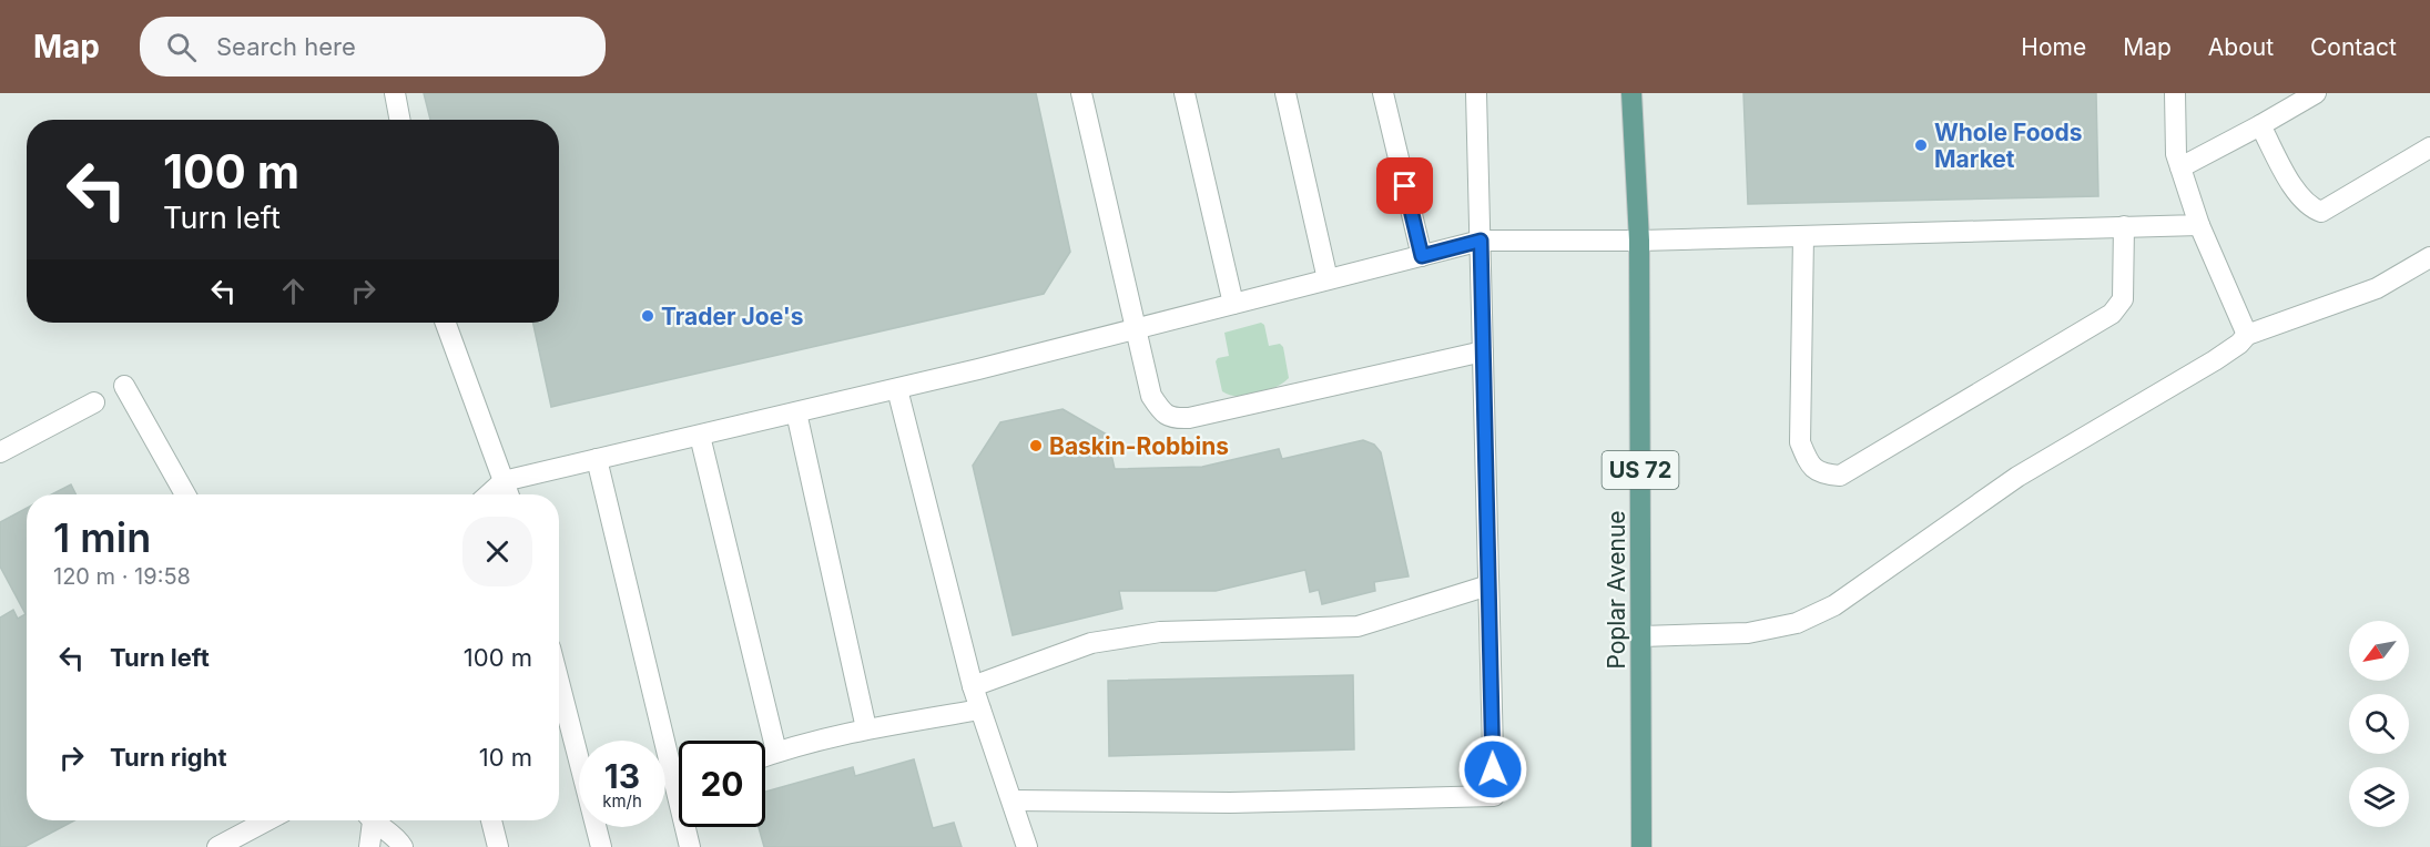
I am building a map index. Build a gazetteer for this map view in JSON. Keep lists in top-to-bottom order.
{
  "streets": {
    "main road": ["US 72", "Poplar Avenue"]
  },
  "places": ["Whole Foods Market", "Trader Joe's", "Baskin-Robbins"],
  "north": "bottom left",
  "page": {
    "header": "Map",
    "search": "Search here",
    "nav": [
      "Home",
      "Map",
      "About",
      "Contact"
    ],
    "turn": ["100 m", "Turn left"],
    "heading": ["1 min", "120 m · 19:58"],
    "list": [
      {
        "name": "Turn left",
        "value": "100 m"
      },
      {
        "name": "Turn right",
        "value": "10 m"
      }
    ],
    "speed": "13 km/h",
    "limit": "20"
  }
}
